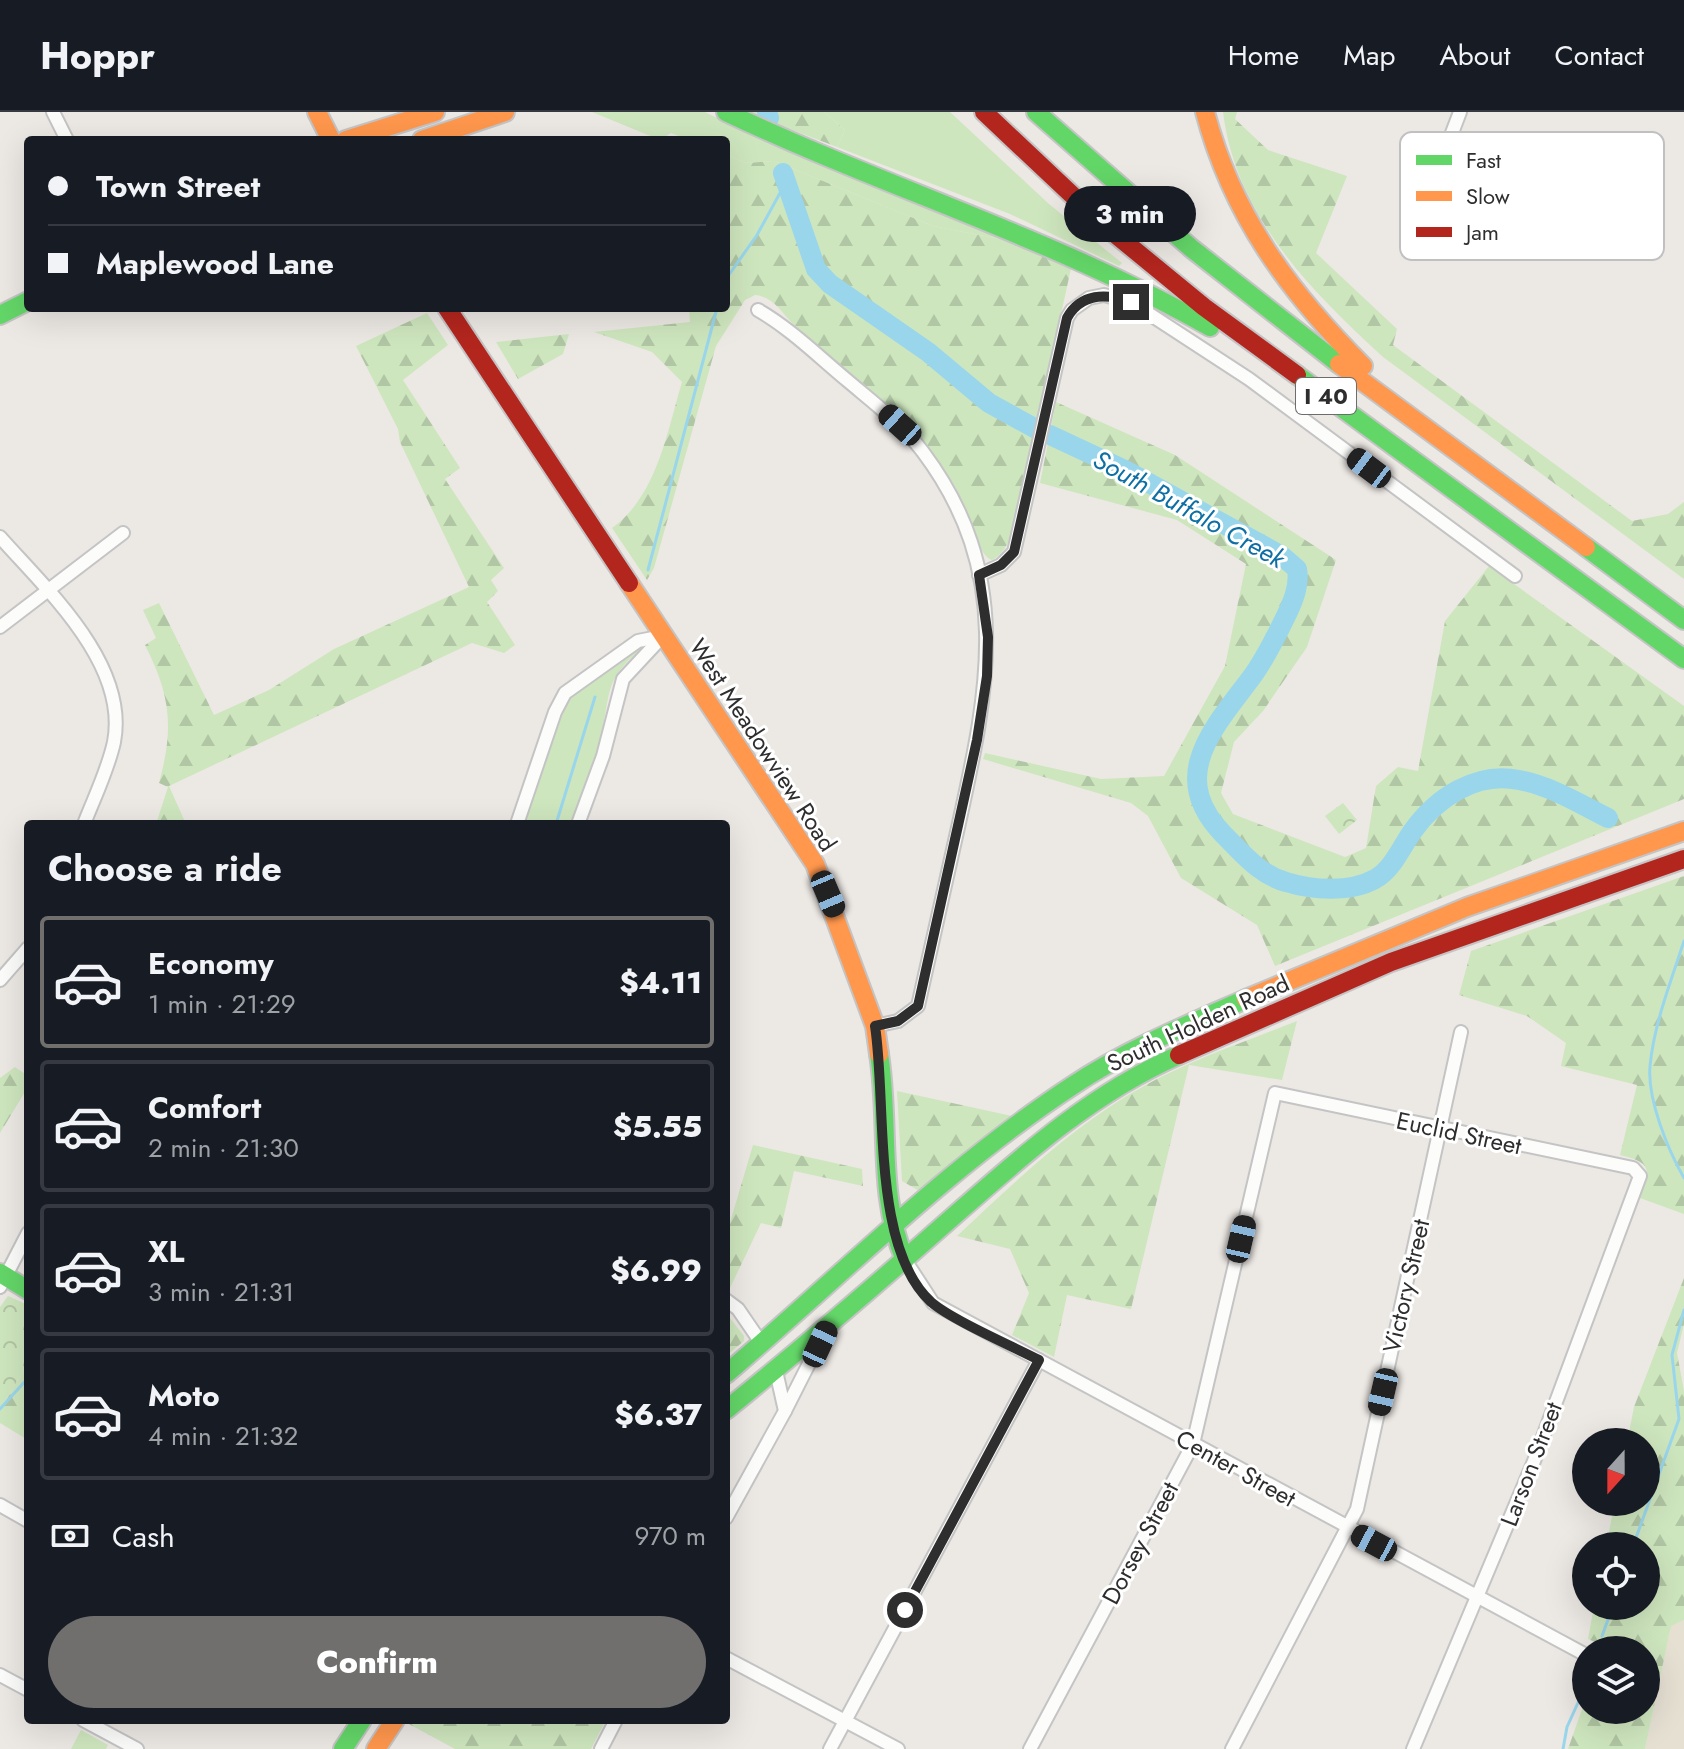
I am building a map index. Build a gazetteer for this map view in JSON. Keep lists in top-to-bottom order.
{
  "streets": {
    "main road": ["I 40", "West Meadowview Road", "South Holden Road"],
    "street": [
      "Euclid Street",
      "Victory Street",
      "Larson Street",
      "Center Street",
      "Dorsey Street"
    ]
  },
  "crossings": [
    ["West Meadowview Road", "South Holden Road"],
    ["West Meadowview Road", "Center Street"],
    ["South Holden Road", "Center Street"],
    ["Euclid Street", "Victory Street"],
    ["Euclid Street", "Larson Street"],
    ["Euclid Street", "Dorsey Street"],
    ["Victory Street", "Center Street"],
    ["Larson Street", "Center Street"],
    ["Center Street", "Dorsey Street"]
  ],
  "water": ["South Buffalo Creek"],
  "legend": ["Fast", "Slow", "Jam"],
  "north": "bottom",
  "page": {
    "header": "Hoppr",
    "nav": [
      "Home",
      "Map",
      "About",
      "Contact"
    ],
    "banner": ["Town Street", "Maplewood Lane"],
    "bubble": "3 min",
    "heading": "Choose a ride",
    "list": [
      {
        "name": "Economy",
        "note": "1 min · 21:29",
        "value": "$4.11"
      },
      {
        "name": "Comfort",
        "note": "2 min · 21:30",
        "value": "$5.55"
      },
      {
        "name": "XL",
        "note": "3 min · 21:31",
        "value": "$6.99"
      },
      {
        "name": "Moto",
        "note": "4 min · 21:32",
        "value": "$6.37"
      }
    ],
    "pay": ["Cash", "970 m"],
    "buttons": "Confirm"
  }
}
